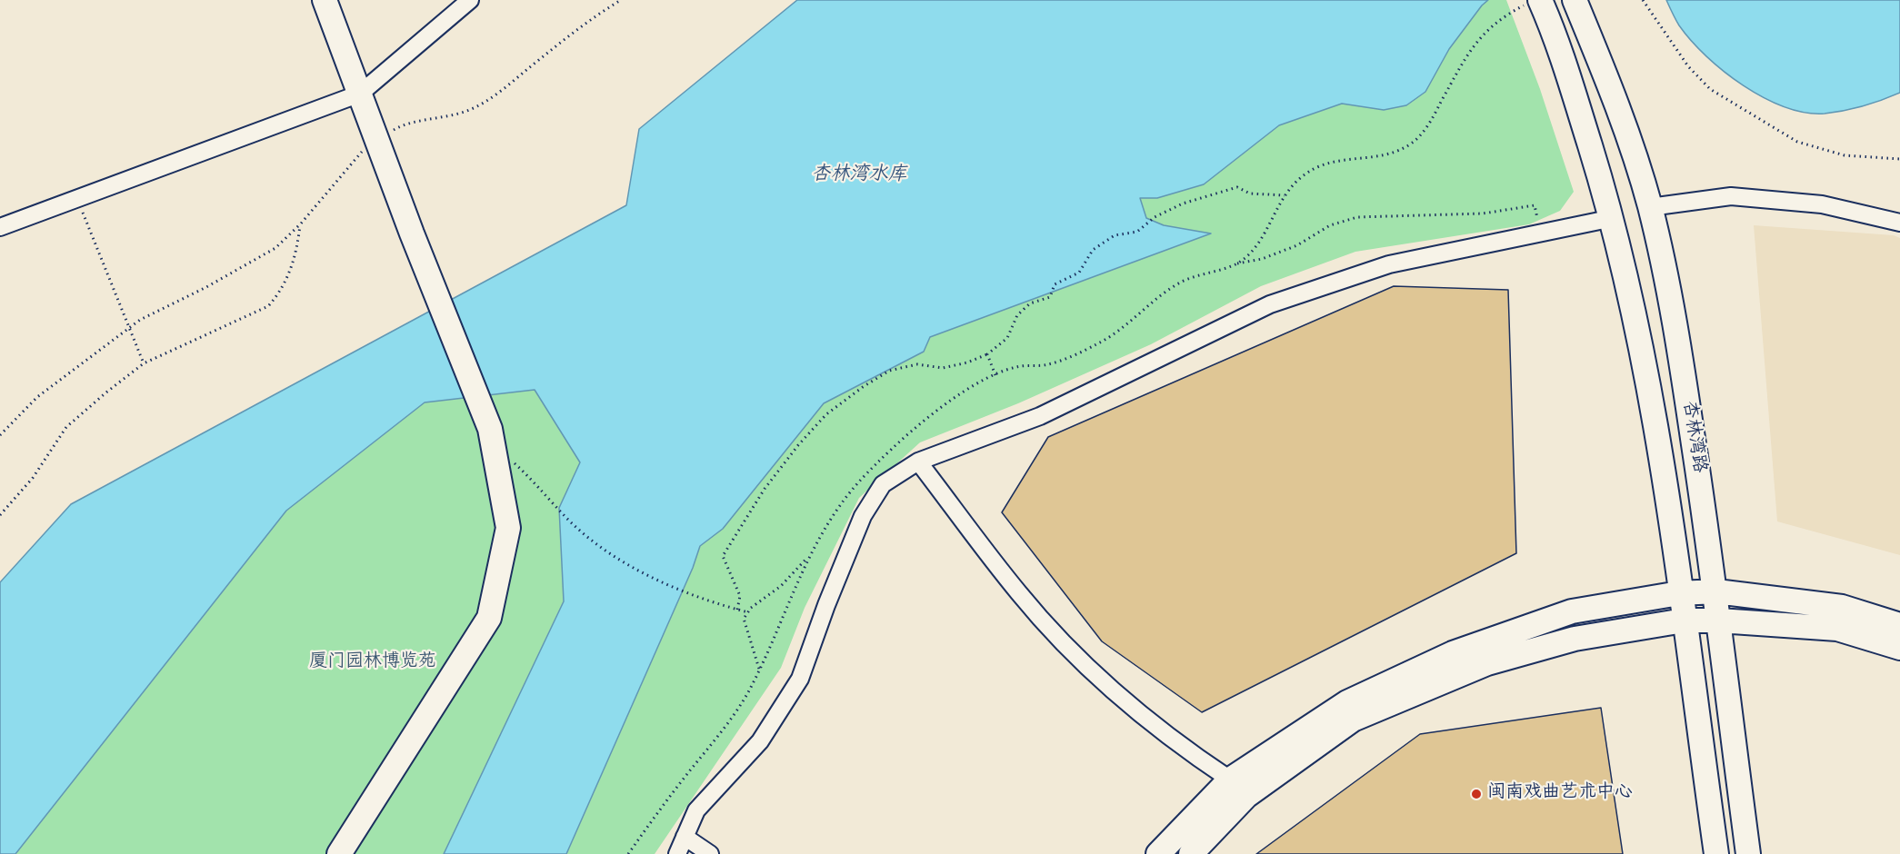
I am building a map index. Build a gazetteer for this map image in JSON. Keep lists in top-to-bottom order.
{
  "streets": {
    "street": ["杏林湾路"]
  },
  "water": ["杏林湾水库"],
  "parks": ["厦门园林博览苑"],
  "places": ["闽南戏曲艺术中心"]
}
